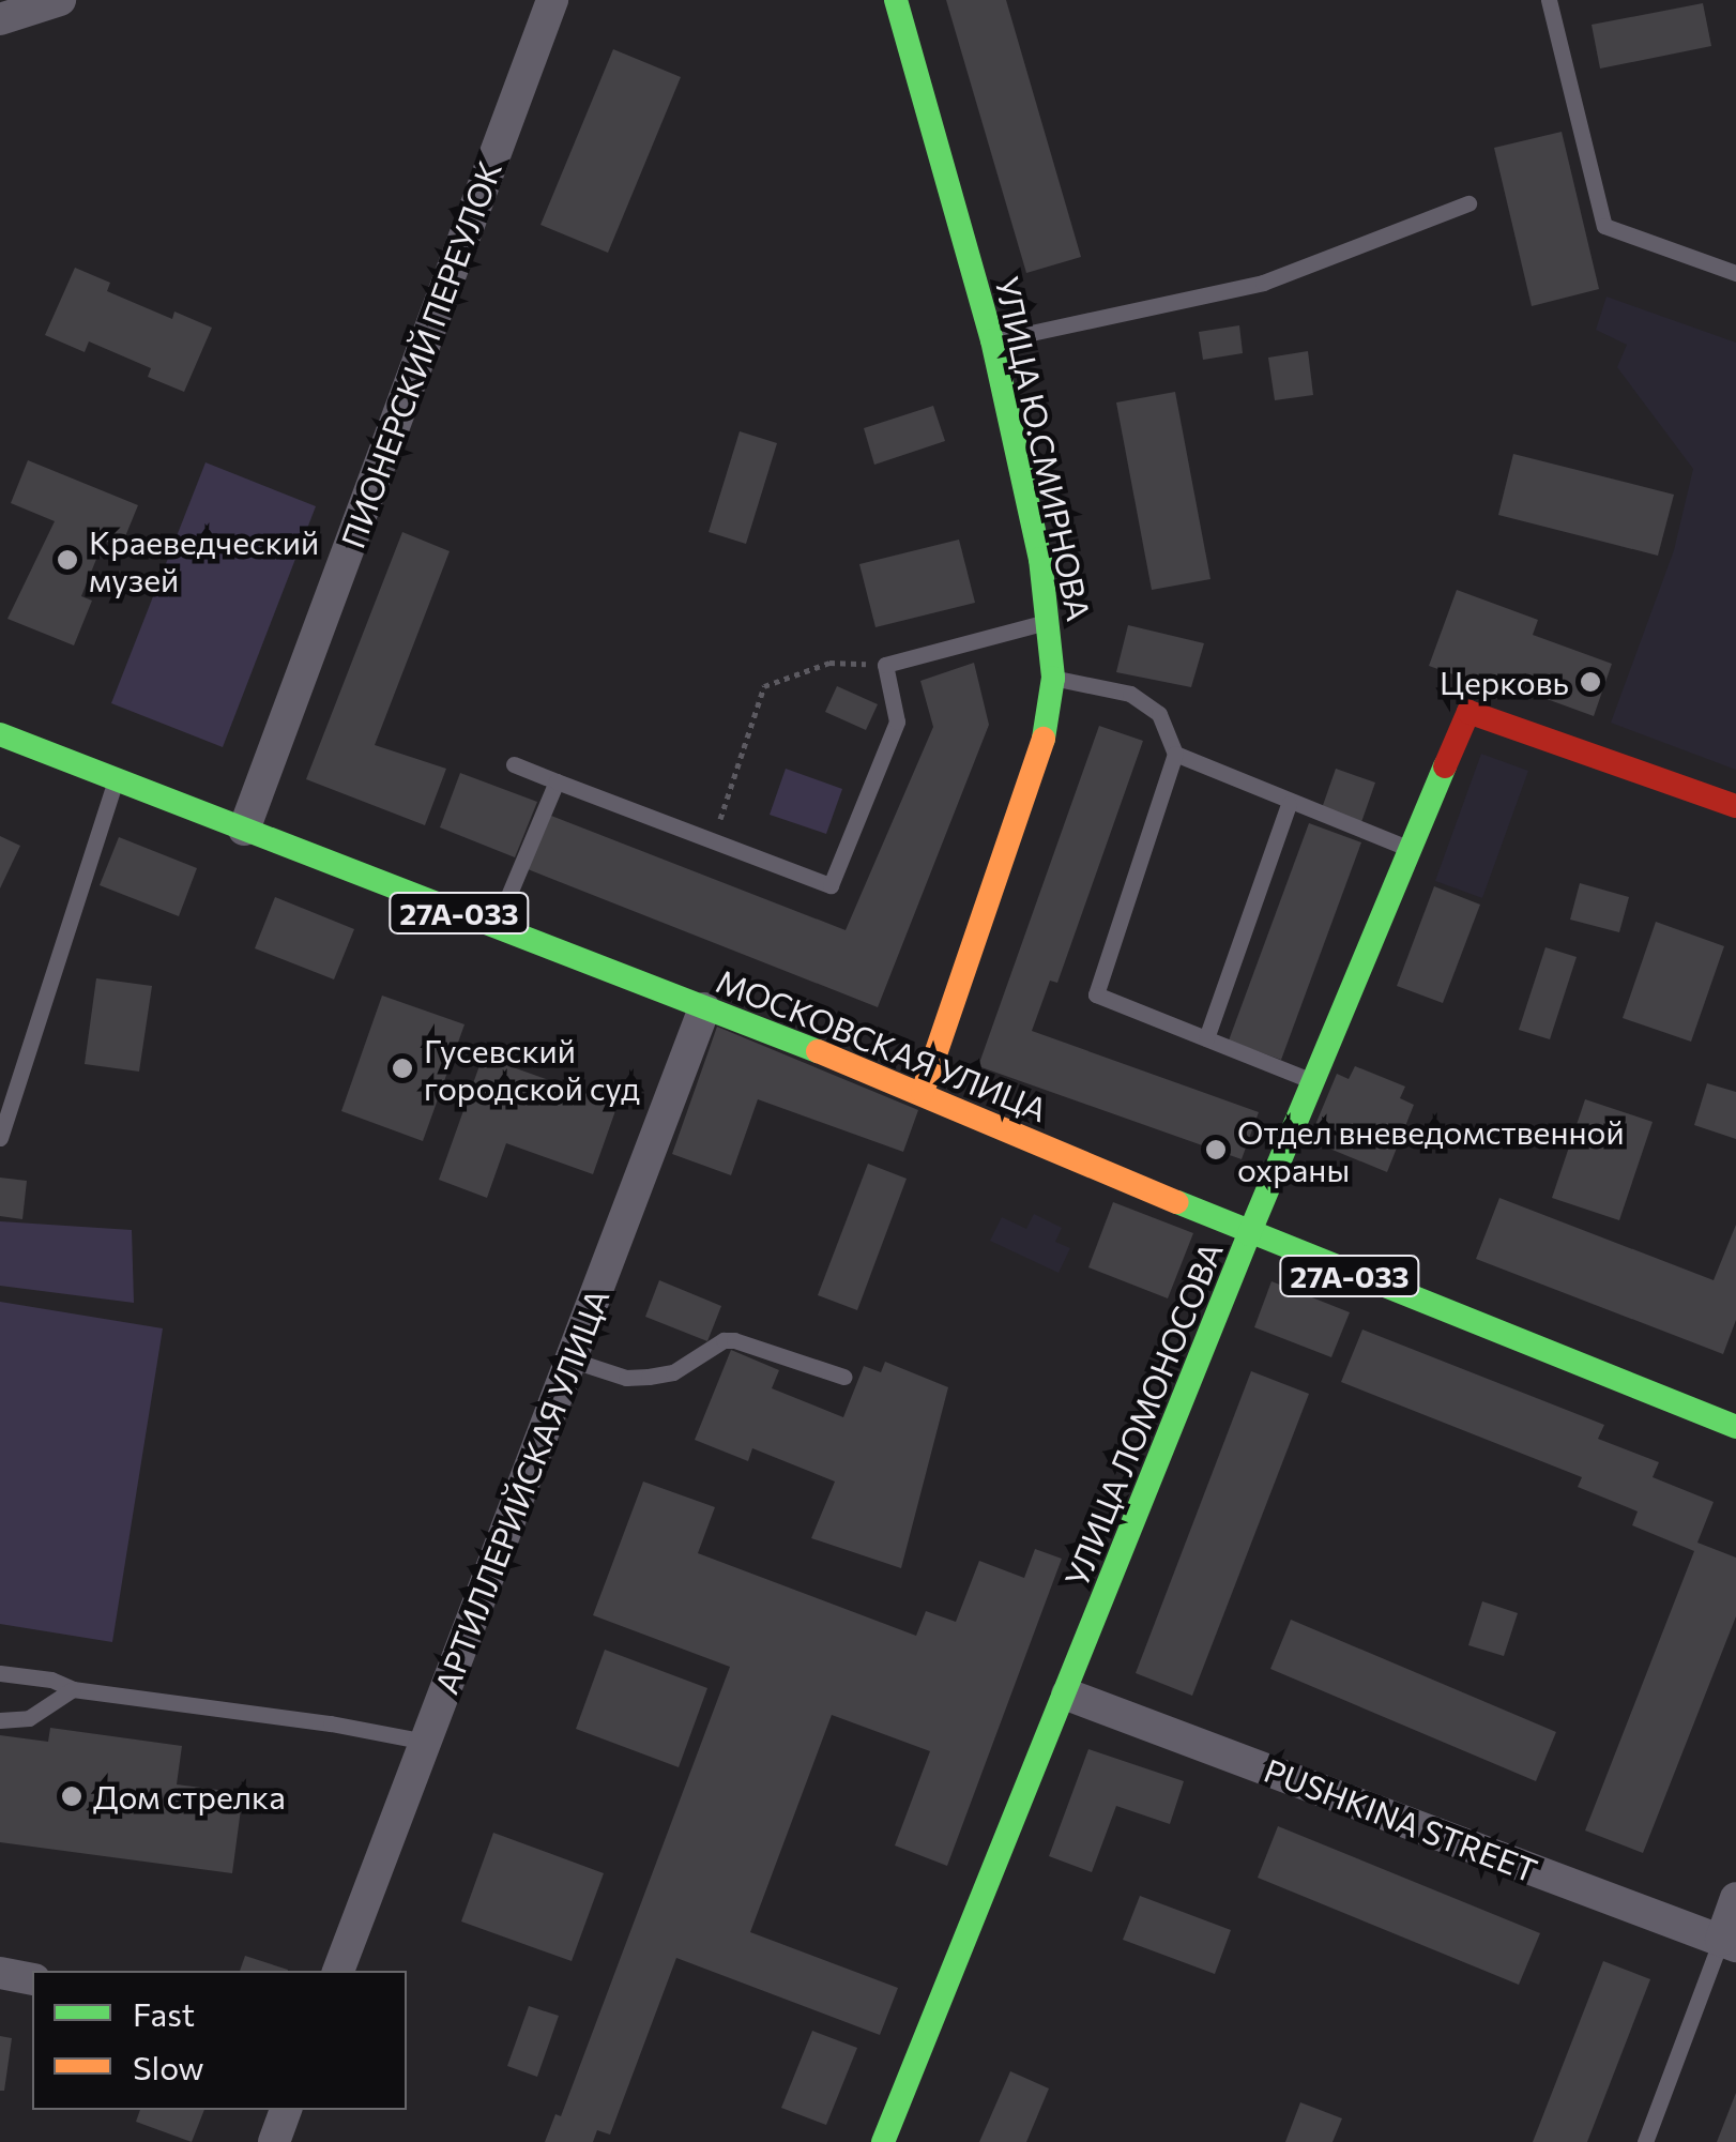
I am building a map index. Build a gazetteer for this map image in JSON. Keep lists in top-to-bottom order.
{
  "streets": {
    "street": [
      "ПИОНЕРСКИЙ ПЕРЕУЛОК",
      "УЛИЦА Ю.СМИРНОВА",
      "27А-033",
      "МОСКОВСКАЯ УЛИЦА",
      "УЛИЦА ЛОМОНОСОВА",
      "АРТИЛЛЕРИЙСКАЯ УЛИЦА",
      "PUSHKINA STREET"
    ]
  },
  "crossings": [
    ["ПИОНЕРСКИЙ ПЕРЕУЛОК", "МОСКОВСКАЯ УЛИЦА"],
    ["УЛИЦА Ю.СМИРНОВА", "МОСКОВСКАЯ УЛИЦА"],
    ["МОСКОВСКАЯ УЛИЦА", "УЛИЦА ЛОМОНОСОВА"],
    ["МОСКОВСКАЯ УЛИЦА", "АРТИЛЛЕРИЙСКАЯ УЛИЦА"],
    ["УЛИЦА ЛОМОНОСОВА", "PUSHKINA STREET"]
  ],
  "places": [
    "Краеведческий музей",
    "Церковь",
    "Гусевский городской суд",
    "Отдел вневедомственной охраны",
    "Дом стрелка"
  ],
  "legend": ["Fast", "Slow"]
}
